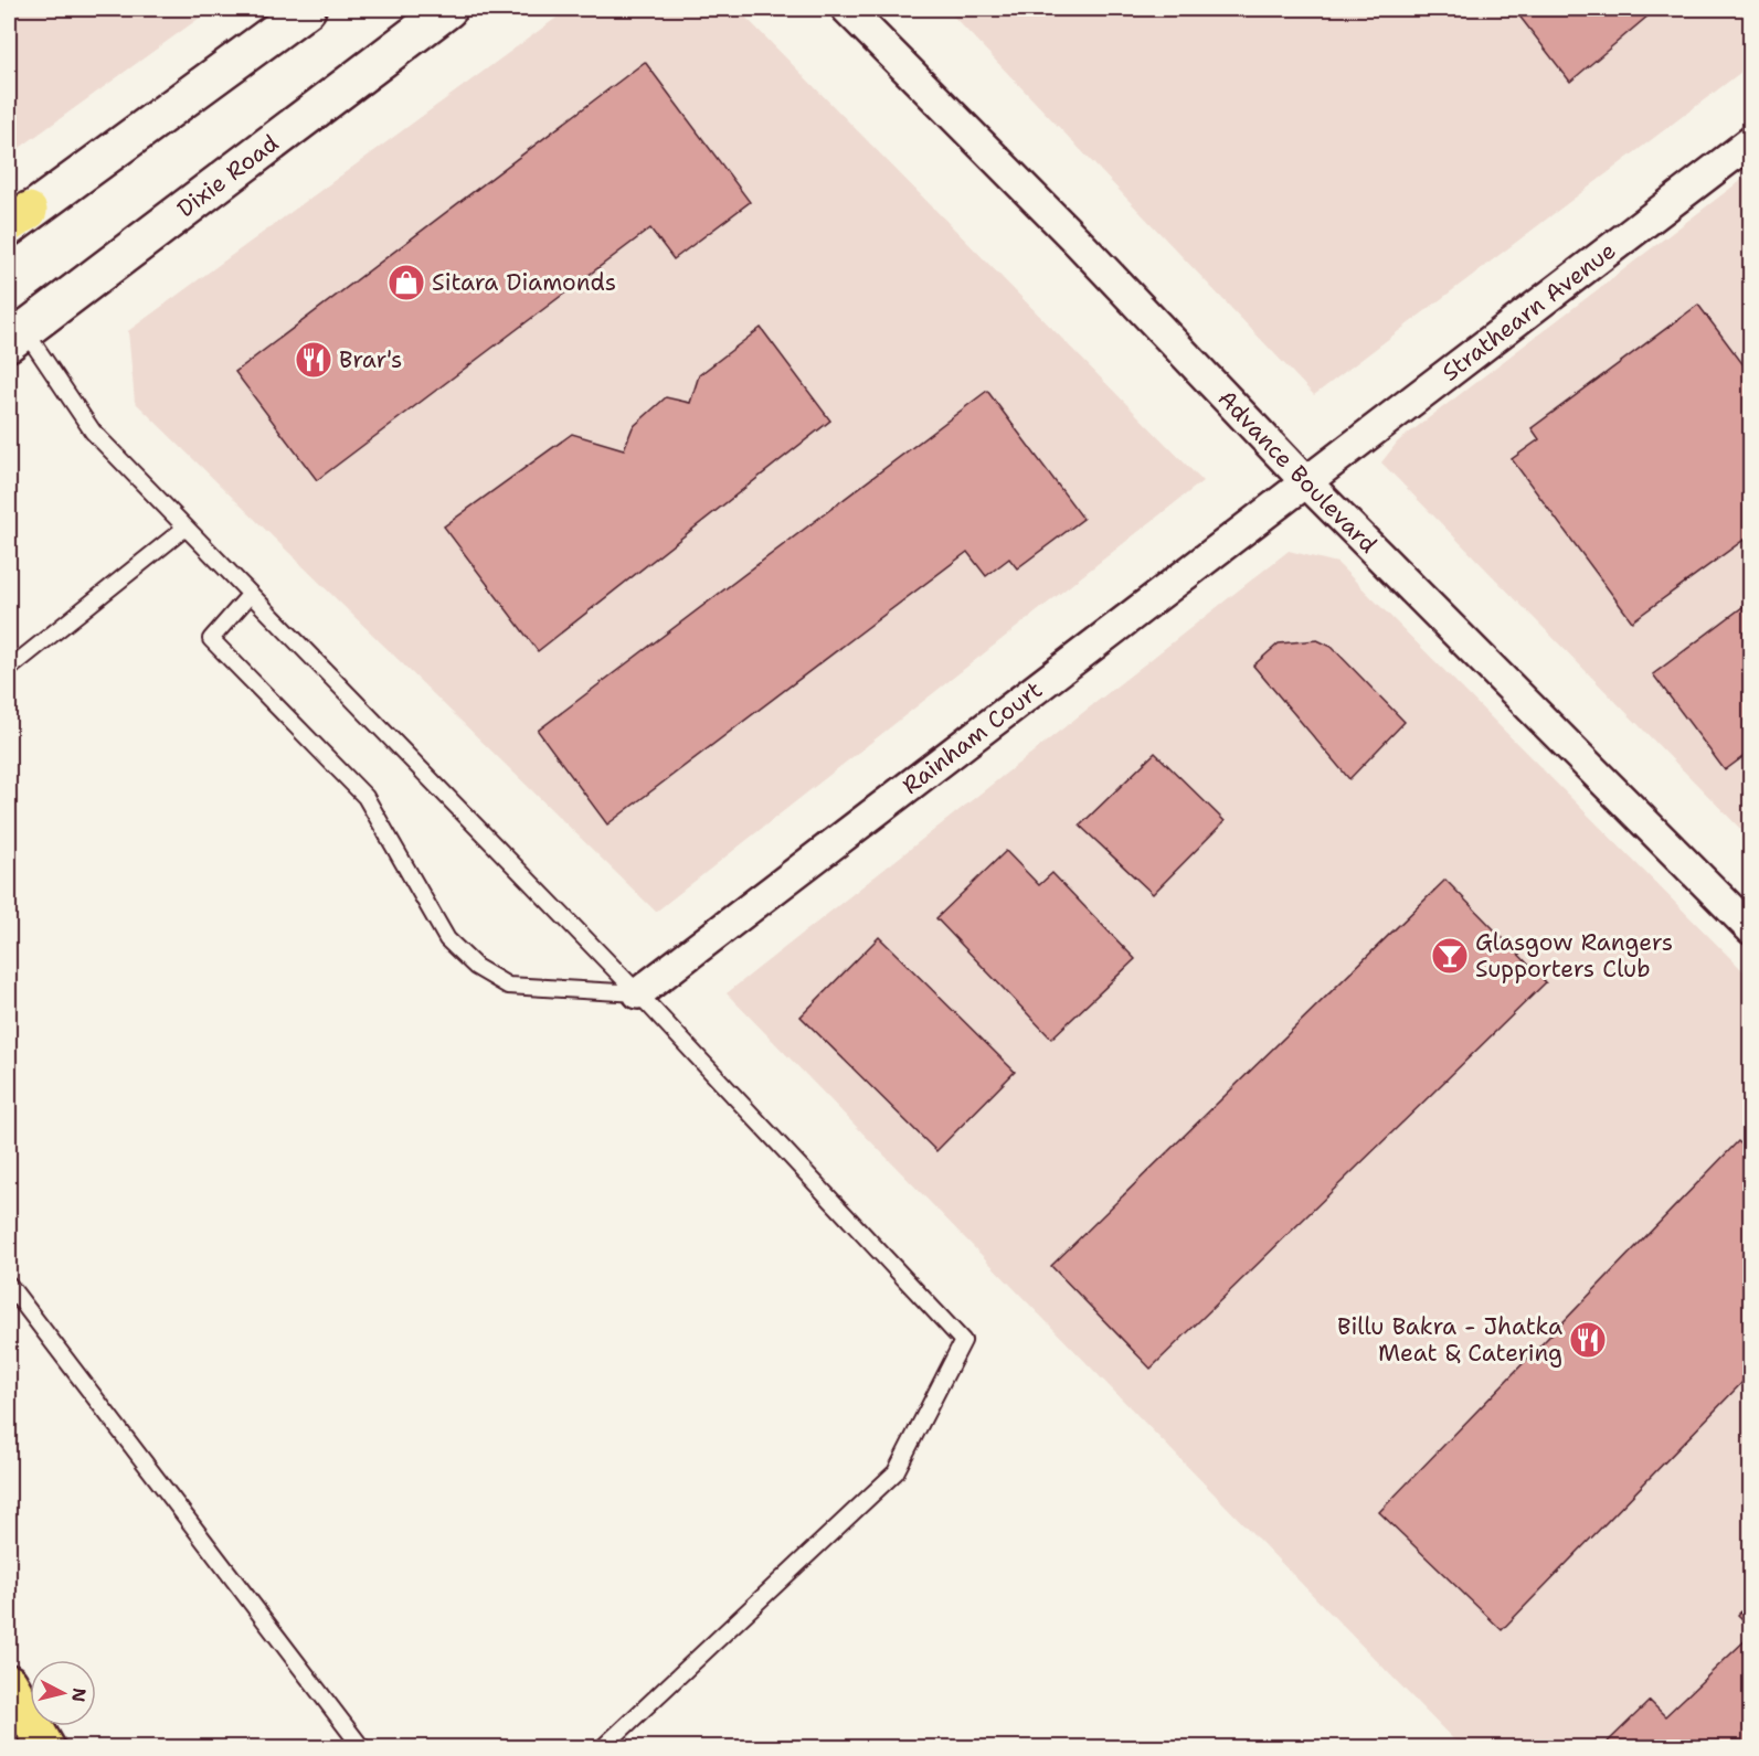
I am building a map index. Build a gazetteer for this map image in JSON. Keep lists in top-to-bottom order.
{
  "streets": {
    "main road": ["Dixie Road"],
    "street": ["Strathearn Avenue", "Advance Boulevard", "Rainham Court"]
  },
  "crossings": [
    ["Strathearn Avenue", "Advance Boulevard"],
    ["Strathearn Avenue", "Rainham Court"],
    ["Advance Boulevard", "Rainham Court"]
  ],
  "places": {
    "shop": ["Sitara Diamonds"],
    "restaurant": ["Brar's", "Billu Bakra - Jhatka Meat & Catering"],
    "bar": ["Glasgow Rangers Supporters Club"]
  },
  "north": "right"
}
